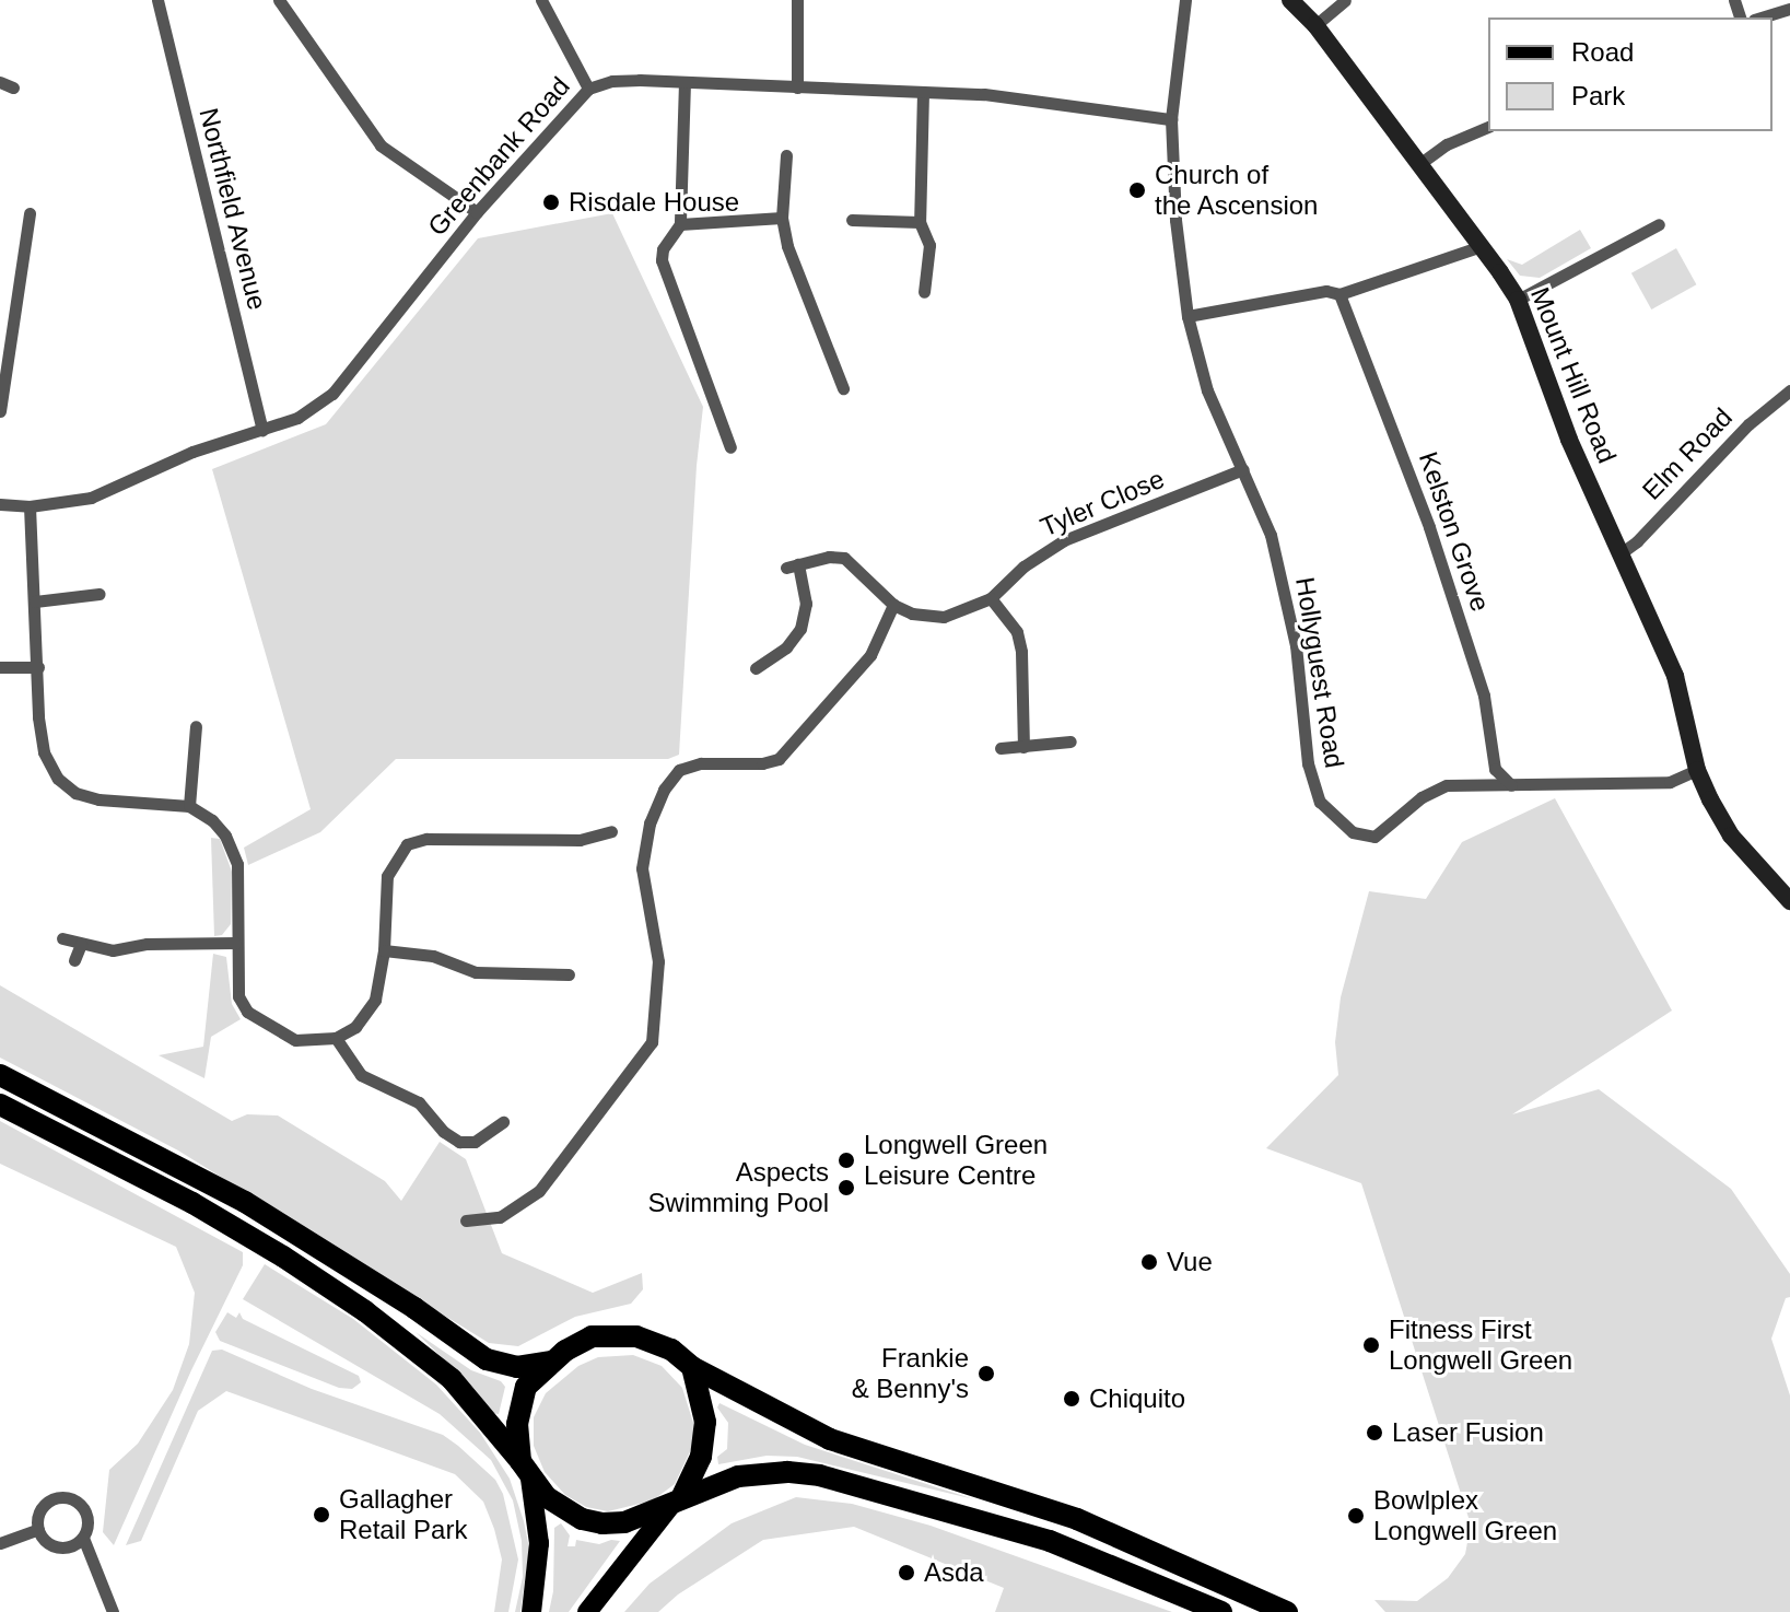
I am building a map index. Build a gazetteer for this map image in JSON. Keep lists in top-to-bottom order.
{
  "streets": {
    "street": [
      "Greenbank Road",
      "Northfield Avenue",
      "Mount Hill Road",
      "Elm Road",
      "Tyler Close",
      "Kelston Grove",
      "Hollyguest Road"
    ]
  },
  "crossings": [
    ["Greenbank Road", "Northfield Avenue"],
    ["Greenbank Road", "Hollyguest Road"],
    ["Mount Hill Road", "Elm Road"],
    ["Mount Hill Road", "Hollyguest Road"],
    ["Tyler Close", "Hollyguest Road"],
    ["Kelston Grove", "Hollyguest Road"]
  ],
  "places": [
    "Church of the Ascension",
    "Risdale House",
    "Longwell Green Leisure Centre",
    "Aspects Swimming Pool",
    "Vue",
    "Fitness First Longwell Green",
    "Frankie & Benny's",
    "Chiquito",
    "Laser Fusion",
    "Gallagher Retail Park",
    "Bowlplex Longwell Green",
    "Asda"
  ],
  "legend": ["Road", "Park"]
}
